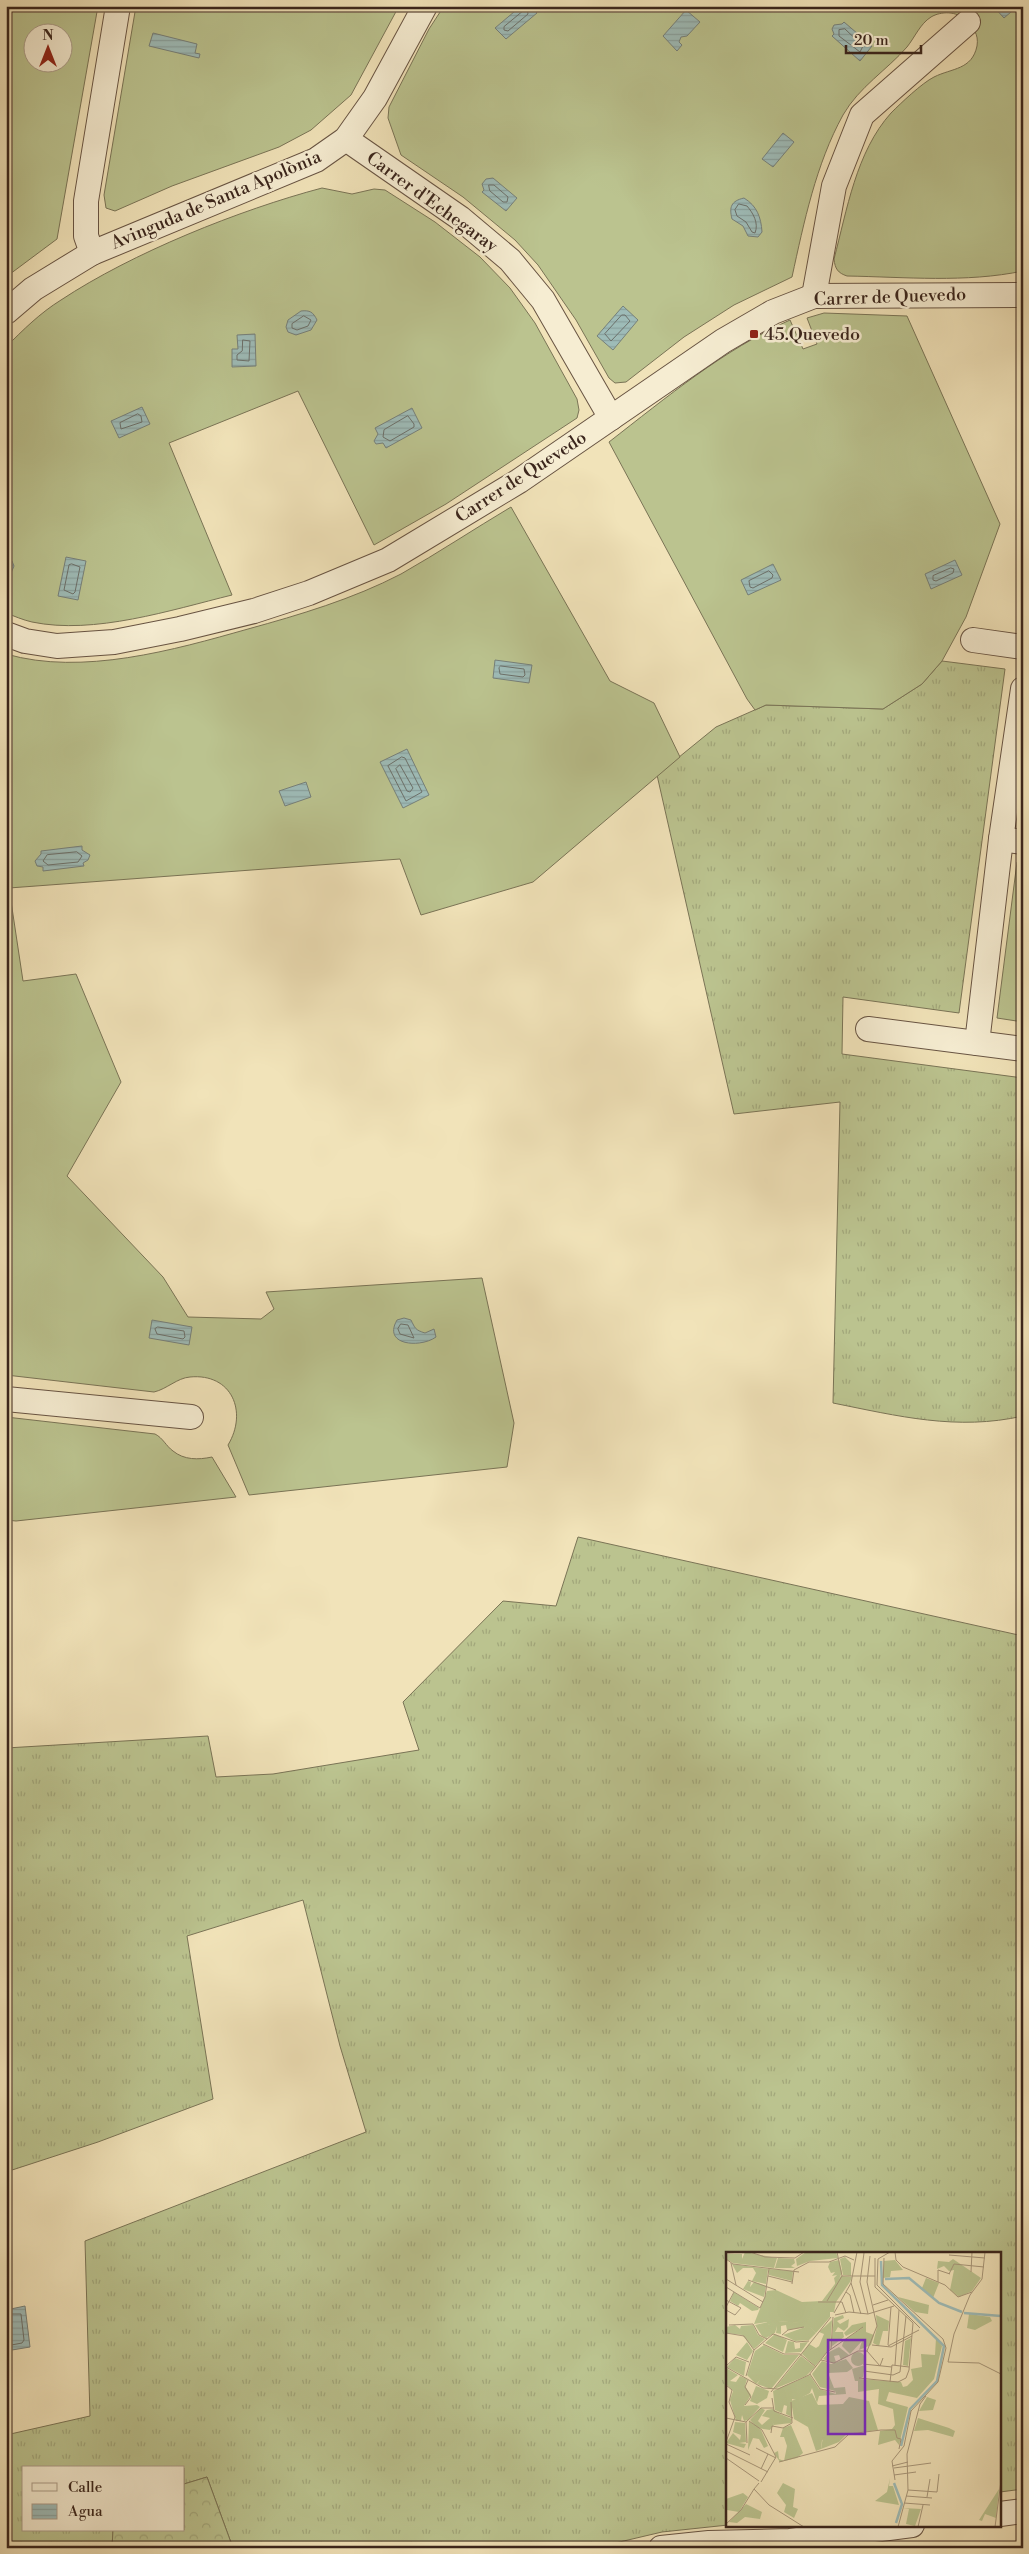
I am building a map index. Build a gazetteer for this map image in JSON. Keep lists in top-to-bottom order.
{
  "streets": {
    "street": ["Avinguda de Santa Apolònia", "Carrer d'Echegaray", "Carrer de Quevedo"]
  },
  "crossings": [
    ["Avinguda de Santa Apolònia", "Carrer d'Echegaray"],
    ["Carrer d'Echegaray", "Carrer de Quevedo"]
  ],
  "places": {
    "transit": ["45.Quevedo"]
  },
  "legend": ["Calle", "Agua"],
  "scale_bar": "20 m",
  "north": "top"
}
